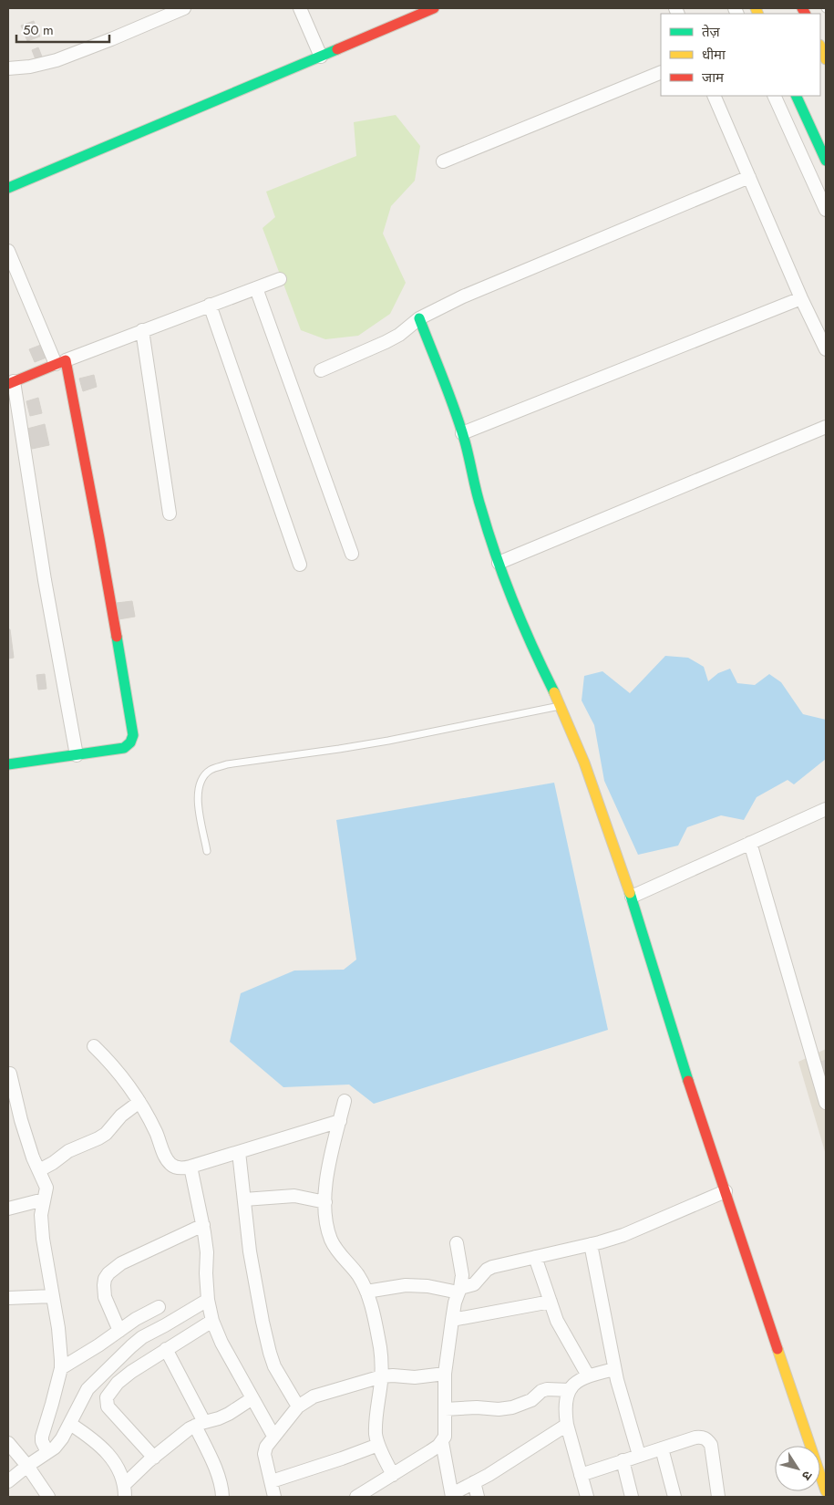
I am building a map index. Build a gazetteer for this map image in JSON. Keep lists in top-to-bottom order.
{
  "legend": ["तेज़", "धीमा", "जाम"],
  "scale_bar": "50 m",
  "north": "bottom right"
}
